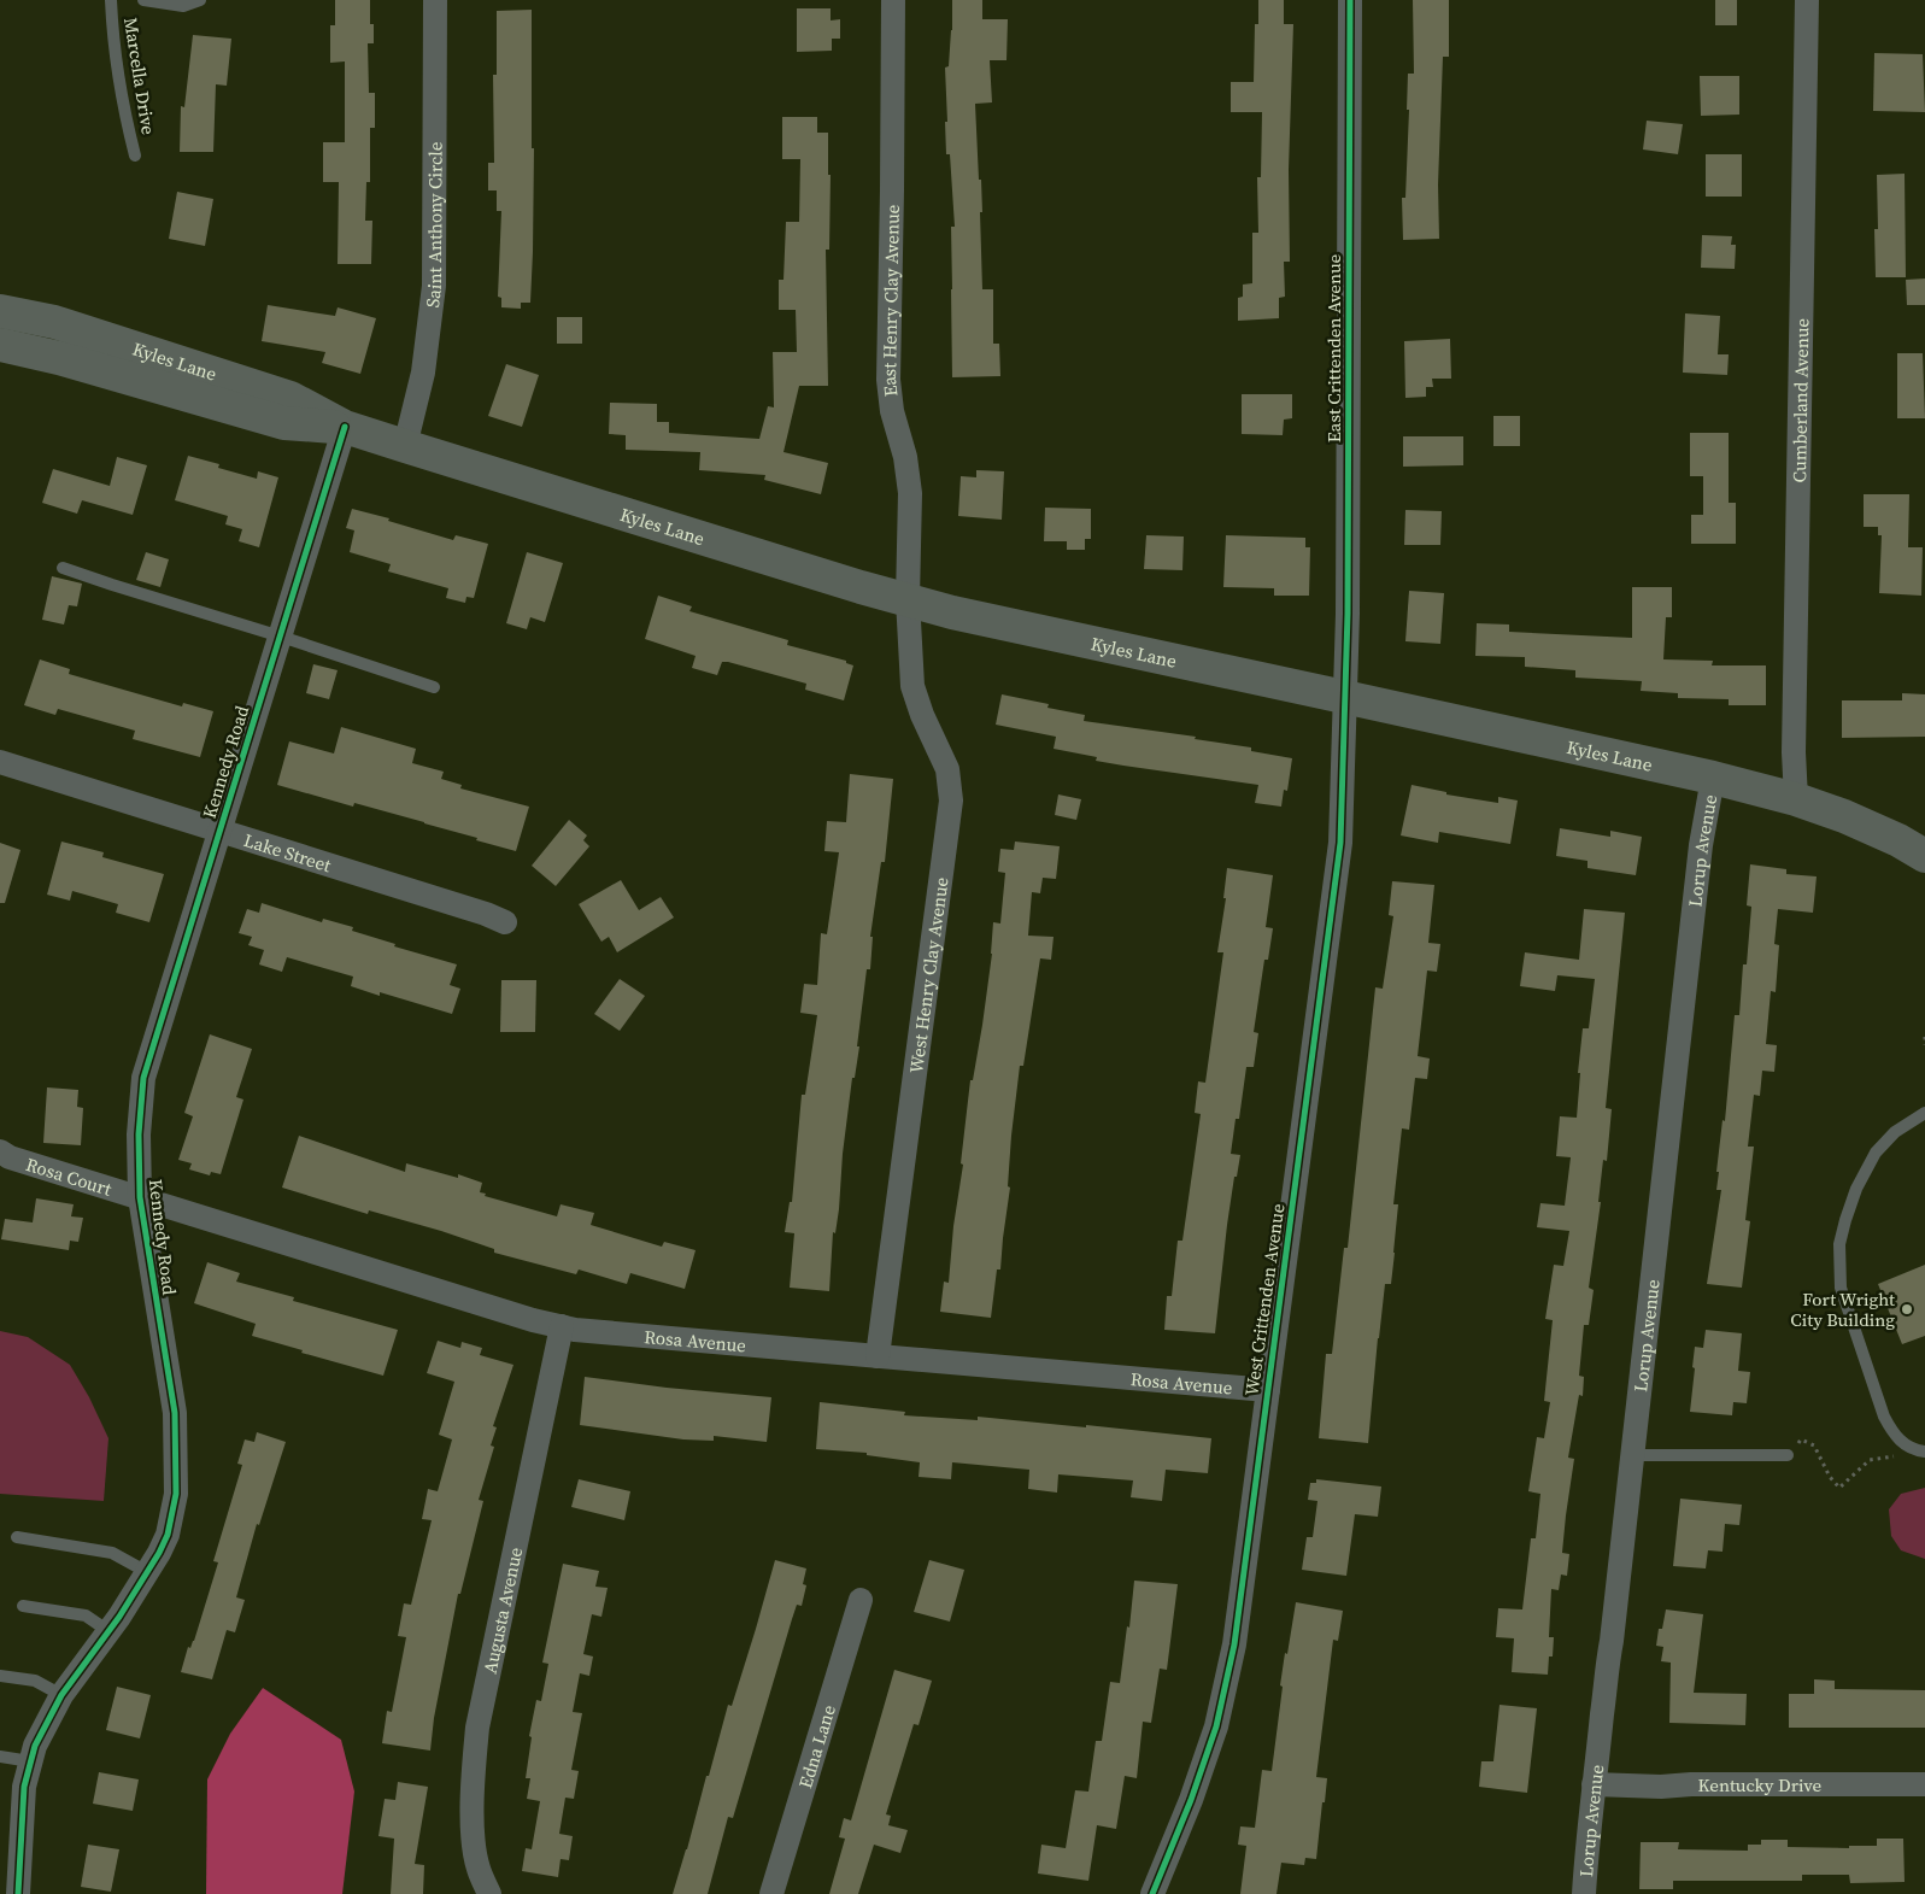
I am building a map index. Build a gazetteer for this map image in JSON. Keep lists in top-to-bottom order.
{
  "streets": {
    "main road": ["Kyles Lane"],
    "street": [
      "Saint Anthony Circle",
      "East Henry Clay Avenue",
      "East Crittenden Avenue",
      "Cumberland Avenue",
      "Kennedy Road",
      "Lorup Avenue",
      "Lake Street",
      "West Henry Clay Avenue",
      "Rosa Court",
      "West Crittenden Avenue",
      "Rosa Avenue",
      "Augusta Avenue",
      "Edna Lane",
      "Kentucky Drive"
    ],
    "lane": ["Marcella Drive"]
  },
  "crossings": [
    ["Saint Anthony Circle", "Kyles Lane"],
    ["East Henry Clay Avenue", "Kyles Lane"],
    ["East Henry Clay Avenue", "West Henry Clay Avenue"],
    ["East Crittenden Avenue", "Kyles Lane"],
    ["East Crittenden Avenue", "West Crittenden Avenue"],
    ["Kyles Lane", "Cumberland Avenue"],
    ["Kyles Lane", "Kennedy Road"],
    ["Kyles Lane", "Lorup Avenue"],
    ["Kyles Lane", "West Henry Clay Avenue"],
    ["Kyles Lane", "West Crittenden Avenue"],
    ["Kennedy Road", "Lake Street"],
    ["Kennedy Road", "Rosa Court"],
    ["Kennedy Road", "Rosa Avenue"],
    ["Lorup Avenue", "Kentucky Drive"],
    ["West Henry Clay Avenue", "Rosa Avenue"],
    ["Rosa Court", "Rosa Avenue"],
    ["West Crittenden Avenue", "Rosa Avenue"],
    ["Rosa Avenue", "Augusta Avenue"]
  ],
  "places": ["Fort Wright City Building"]
}
